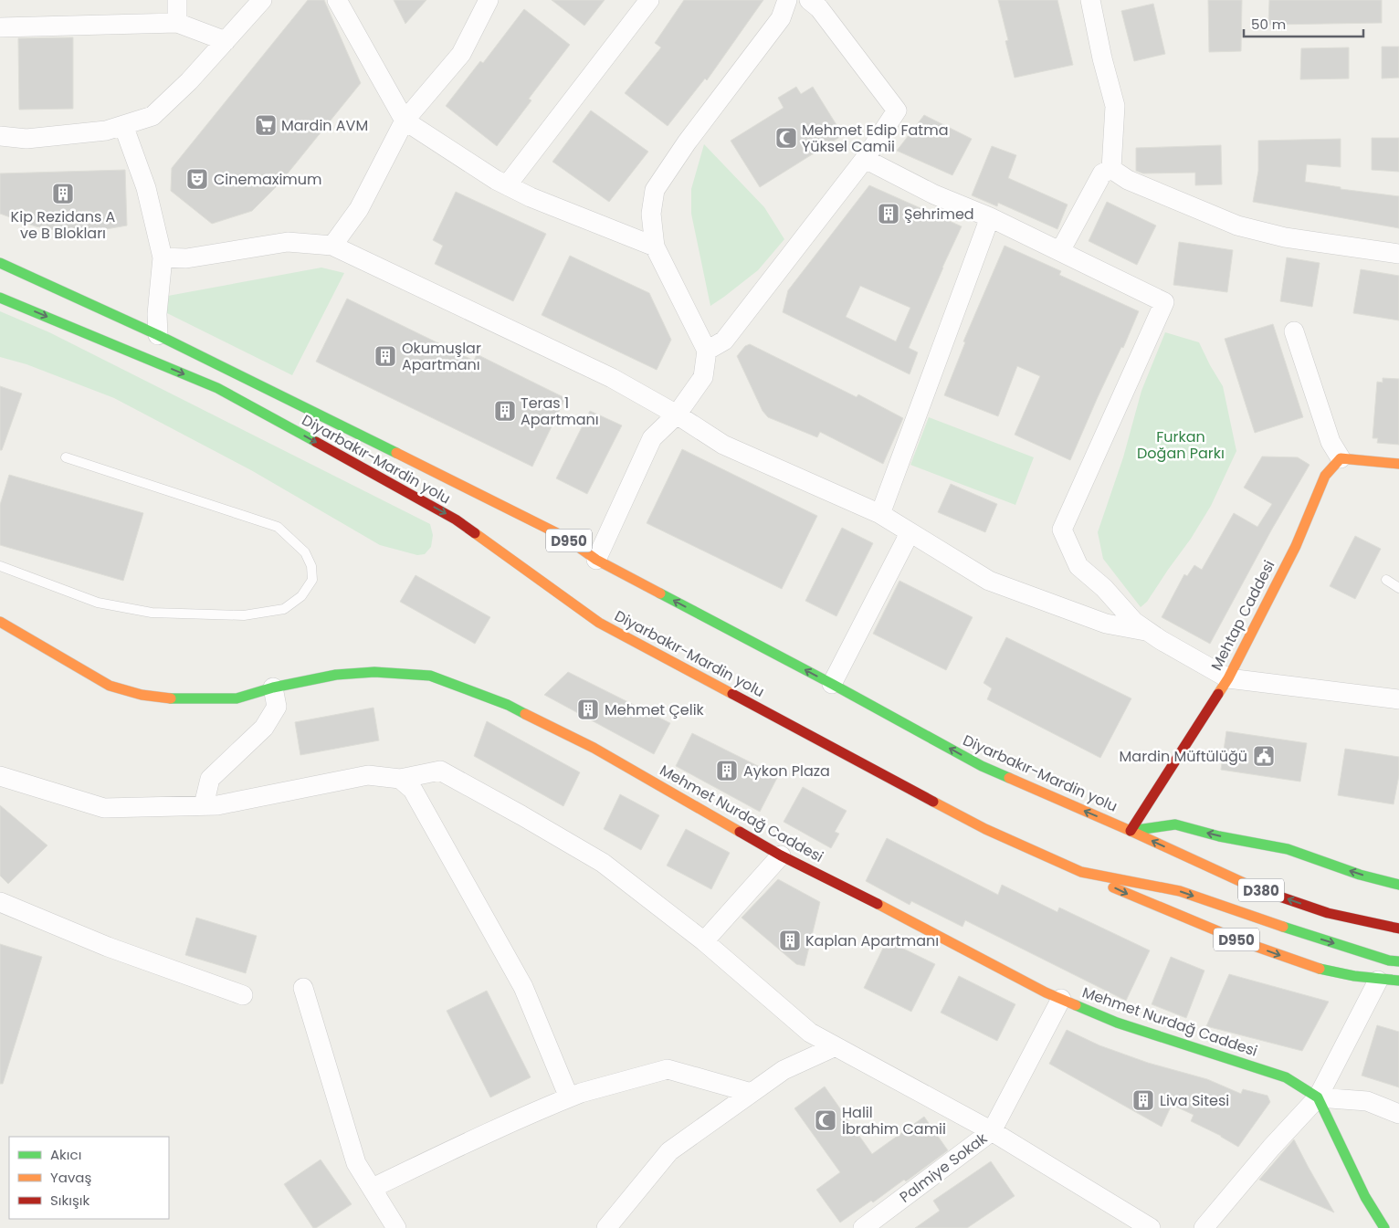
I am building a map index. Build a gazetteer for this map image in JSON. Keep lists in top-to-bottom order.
{
  "streets": {
    "main road": [
      "Diyarbakır-Mardin yolu",
      "D950",
      "Mehtap Caddesi",
      "Mehmet Nurdağ Caddesi",
      "D380"
    ],
    "street": ["Palmiye Sokak"]
  },
  "crossings": [
    ["Diyarbakır-Mardin yolu", "D950"],
    ["Diyarbakır-Mardin yolu", "Mehtap Caddesi"],
    ["Mehmet Nurdağ Caddesi", "Palmiye Sokak"]
  ],
  "parks": ["Furkan Doğan Parkı"],
  "places": {
    "supermarket": ["Mardin AVM"],
    "mosque": ["Mehmet Edip Fatma Yüksel Camii", "Halil İbrahim Camii"],
    "theatre": ["Cinemaximum"],
    "building": [
      "Kip Rezidans A ve B Blokları",
      "Şehrimed",
      "Okumuşlar Apartmanı",
      "Teras 1 Apartmanı",
      "Mehmet Çelik",
      "Aykon Plaza",
      "Kaplan Apartmanı",
      "Liva Sitesi"
    ],
    "public building": ["Mardin Müftülüğü"]
  },
  "legend": ["Akıcı", "Yavaş", "Sıkışık"],
  "scale_bar": "50 m"
}
